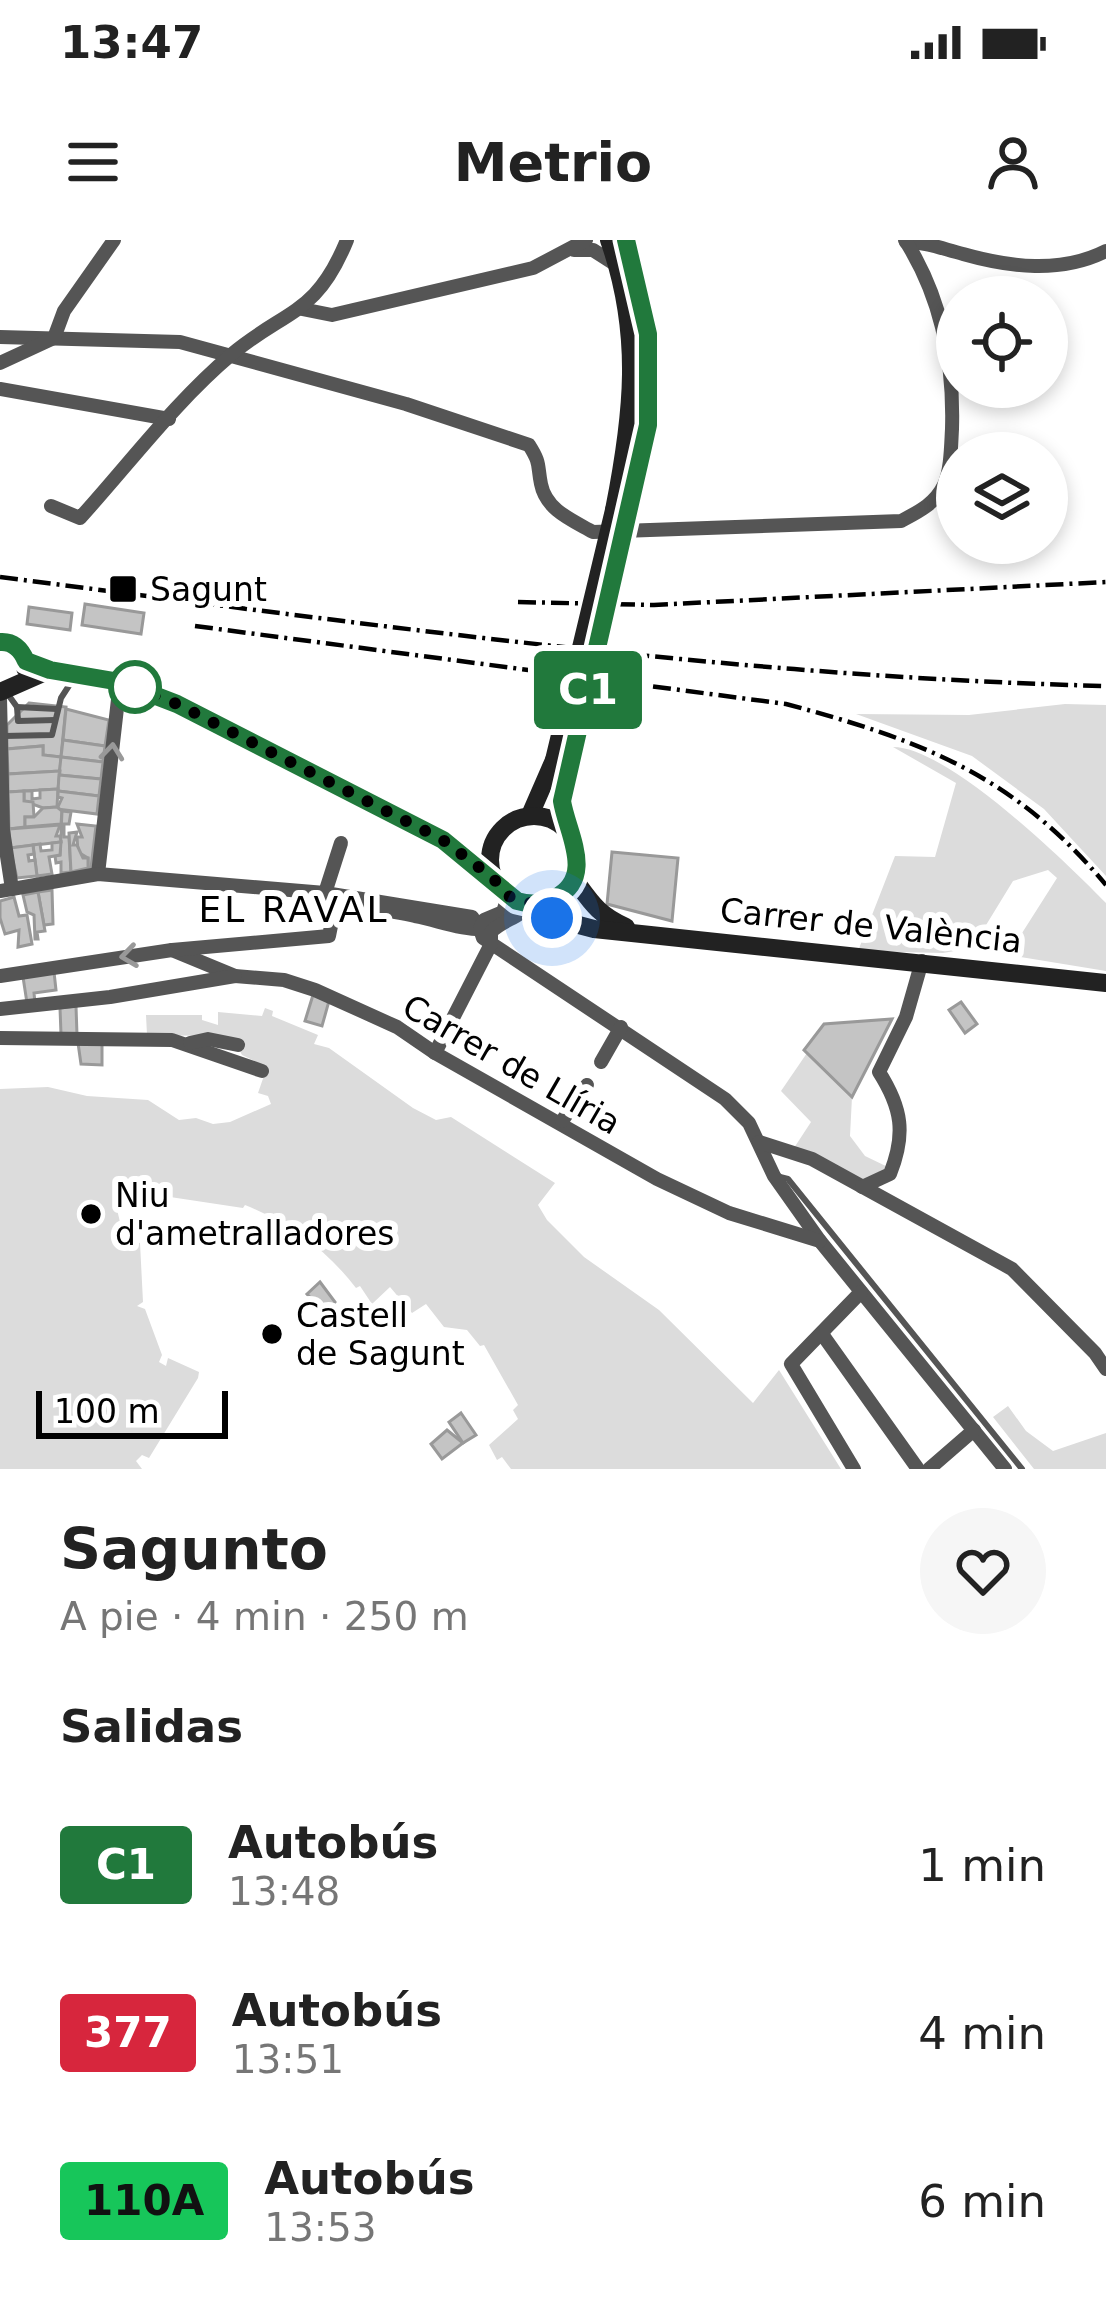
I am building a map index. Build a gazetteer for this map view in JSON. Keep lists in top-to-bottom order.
{
  "streets": {
    "main road": ["Carrer de València"],
    "street": ["Carrer de Llíria"]
  },
  "districts": ["EL RAVAL"],
  "places": {
    "transit": ["Sagunt"],
    "other": ["Niu d'ametralladores", "Castell de Sagunt"]
  },
  "lines": ["bus line C1"],
  "scale_bar": "100 m",
  "page": {
    "status": "13:47",
    "header": "Metrio",
    "on_map": "C1",
    "scale": "100 m",
    "heading": [
      ["Sagunto", "A pie · 4 min · 250 m"],
      "Salidas"
    ],
    "list": [
      {
        "mark": "C1",
        "name": "Autobús",
        "note": "13:48",
        "value": "1 min"
      },
      {
        "mark": "377",
        "name": "Autobús",
        "note": "13:51",
        "value": "4 min"
      },
      {
        "mark": "110A",
        "name": "Autobús",
        "note": "13:53",
        "value": "6 min"
      }
    ]
  }
}
